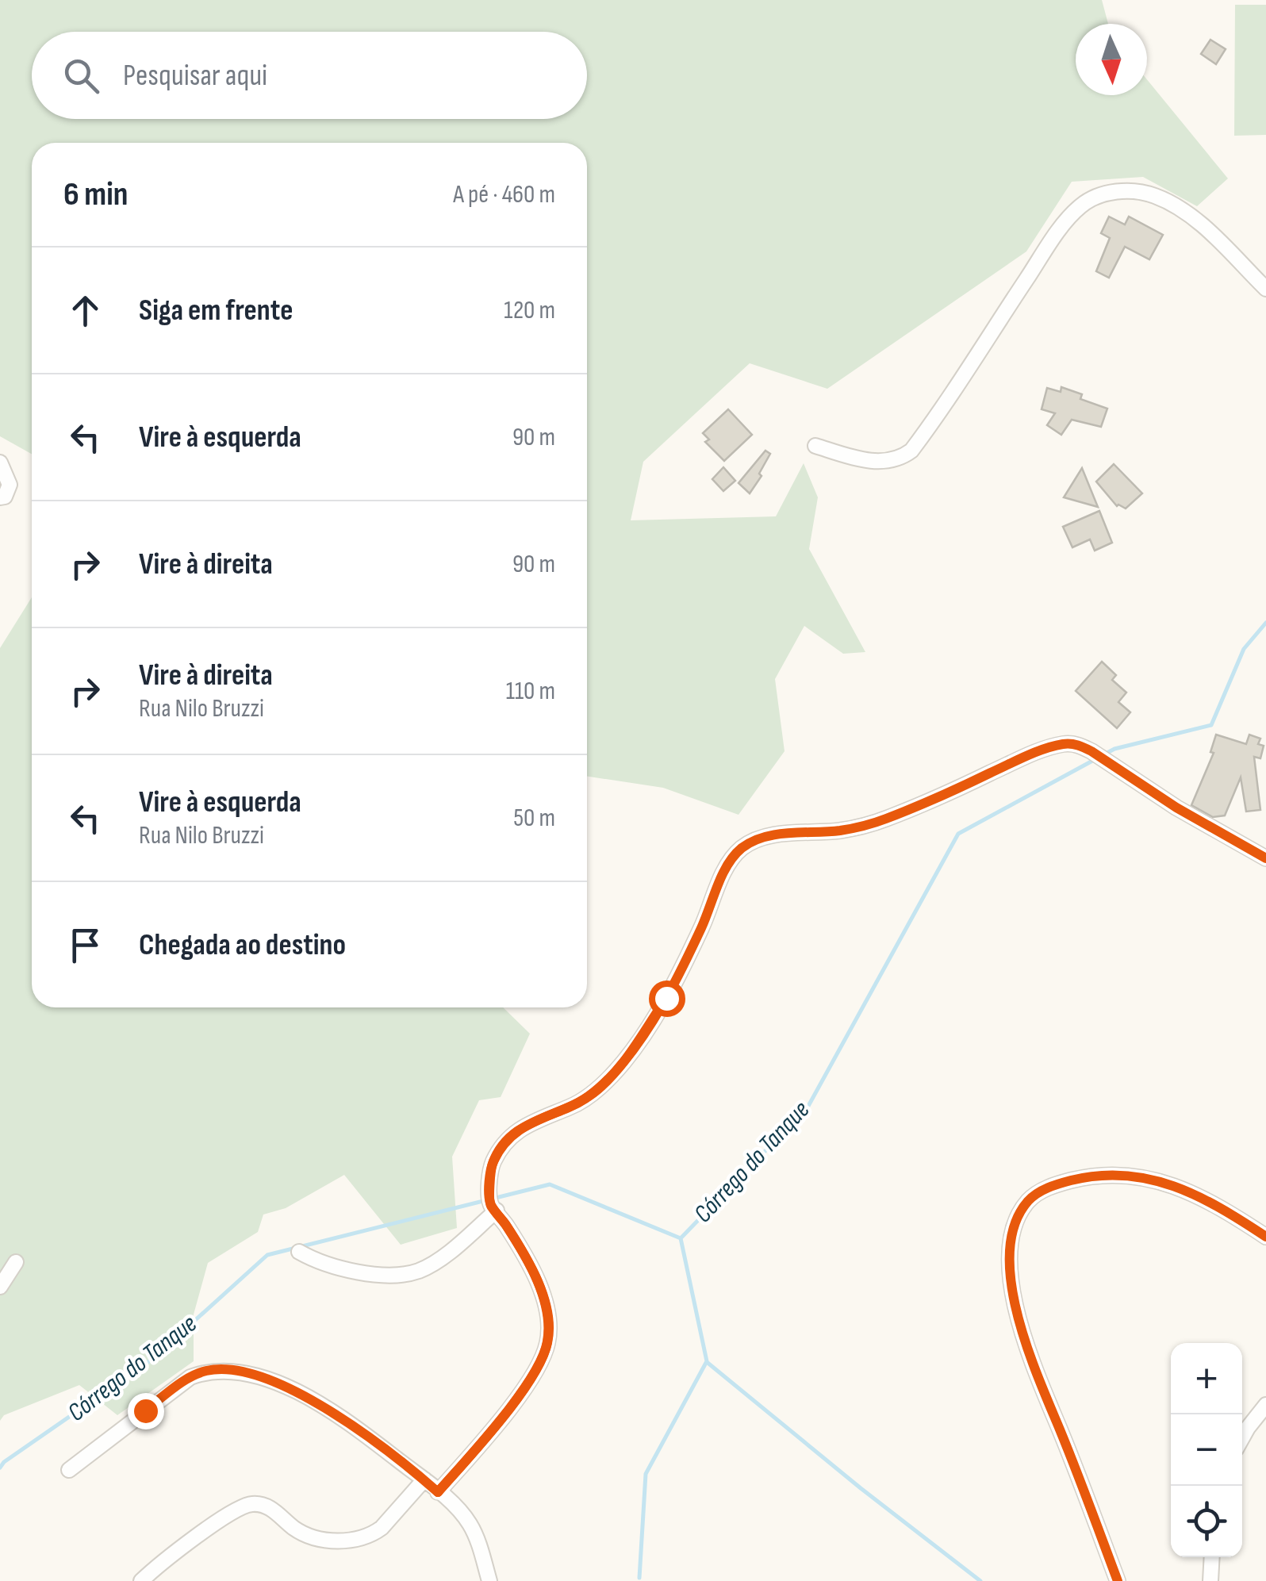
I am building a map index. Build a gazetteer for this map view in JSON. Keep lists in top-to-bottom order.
{
  "water": ["Córrego do Tanque"],
  "north": "bottom",
  "page": {
    "search": "Pesquisar aqui",
    "heading": ["6 min", "A pé · 460 m"],
    "list": [
      ["Siga em frente", "120 m"],
      ["Vire à esquerda", "90 m"],
      ["Vire à direita", "90 m"],
      ["Vire à direita", "Rua Nilo Bruzzi", "110 m"],
      ["Vire à esquerda", "Rua Nilo Bruzzi", "50 m"],
      "Chegada ao destino"
    ],
    "map_buttons": ["+", "−"]
  }
}
